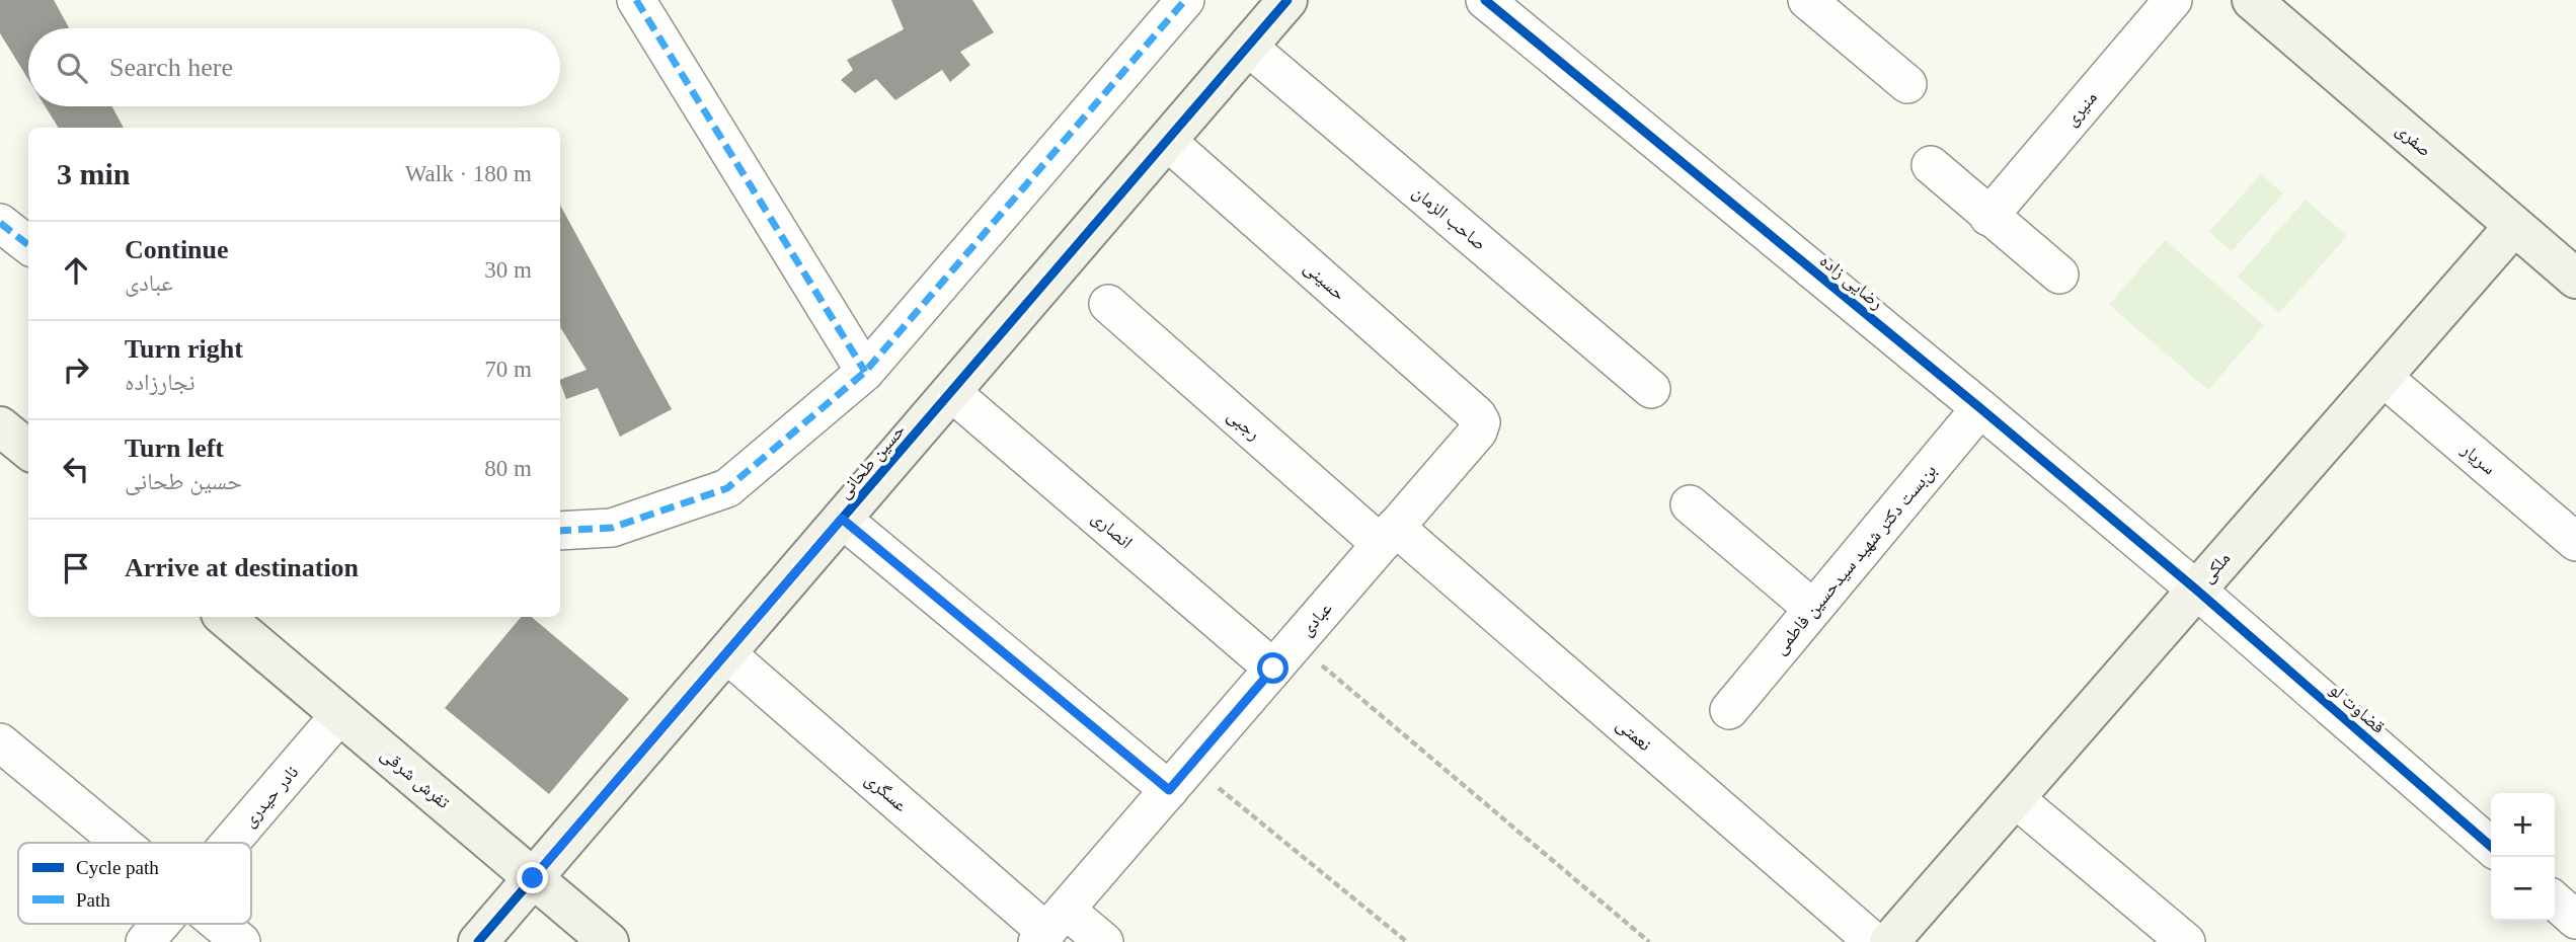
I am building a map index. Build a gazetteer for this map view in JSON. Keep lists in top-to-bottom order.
{
  "streets": {
    "street": [
      "منیری",
      "صفری",
      "صاحب الزمان",
      "حسینی",
      "رضایی زاده",
      "رجبی",
      "سریار",
      "حسین طحانی",
      "انصاری",
      "بن‌بست دکتر شهید سیدحسین فاطمی",
      "ملکی",
      "عبادی",
      "قضاوت لو",
      "نعمتی",
      "تفرش شرقی",
      "عسگری",
      "نادر حیدری"
    ]
  },
  "crossings": [
    ["صفری", "ملکی"],
    ["صاحب الزمان", "حسین طحانی"],
    ["حسینی", "حسین طحانی"],
    ["حسینی", "عبادی"],
    ["رضایی زاده", "بن‌بست دکتر شهید سیدحسین فاطمی"],
    ["رضایی زاده", "ملکی"],
    ["رضایی زاده", "قضاوت لو"],
    ["رجبی", "عبادی"],
    ["رجبی", "نعمتی"],
    ["سریار", "ملکی"],
    ["حسین طحانی", "انصاری"],
    ["حسین طحانی", "تفرش شرقی"],
    ["حسین طحانی", "عسگری"],
    ["انصاری", "عبادی"],
    ["ملکی", "قضاوت لو"],
    ["عبادی", "نعمتی"],
    ["عبادی", "عسگری"],
    ["تفرش شرقی", "نادر حیدری"]
  ],
  "legend": ["Cycle path", "Path"],
  "page": {
    "search": "Search here",
    "heading": ["3 min", "Walk · 180 m"],
    "list": [
      ["Continue", "عبادی", "30 m"],
      ["Turn right", "نجارزاده", "70 m"],
      ["Turn left", "حسین طحانی", "80 m"],
      "Arrive at destination"
    ],
    "map_buttons": ["+", "−"]
  }
}
